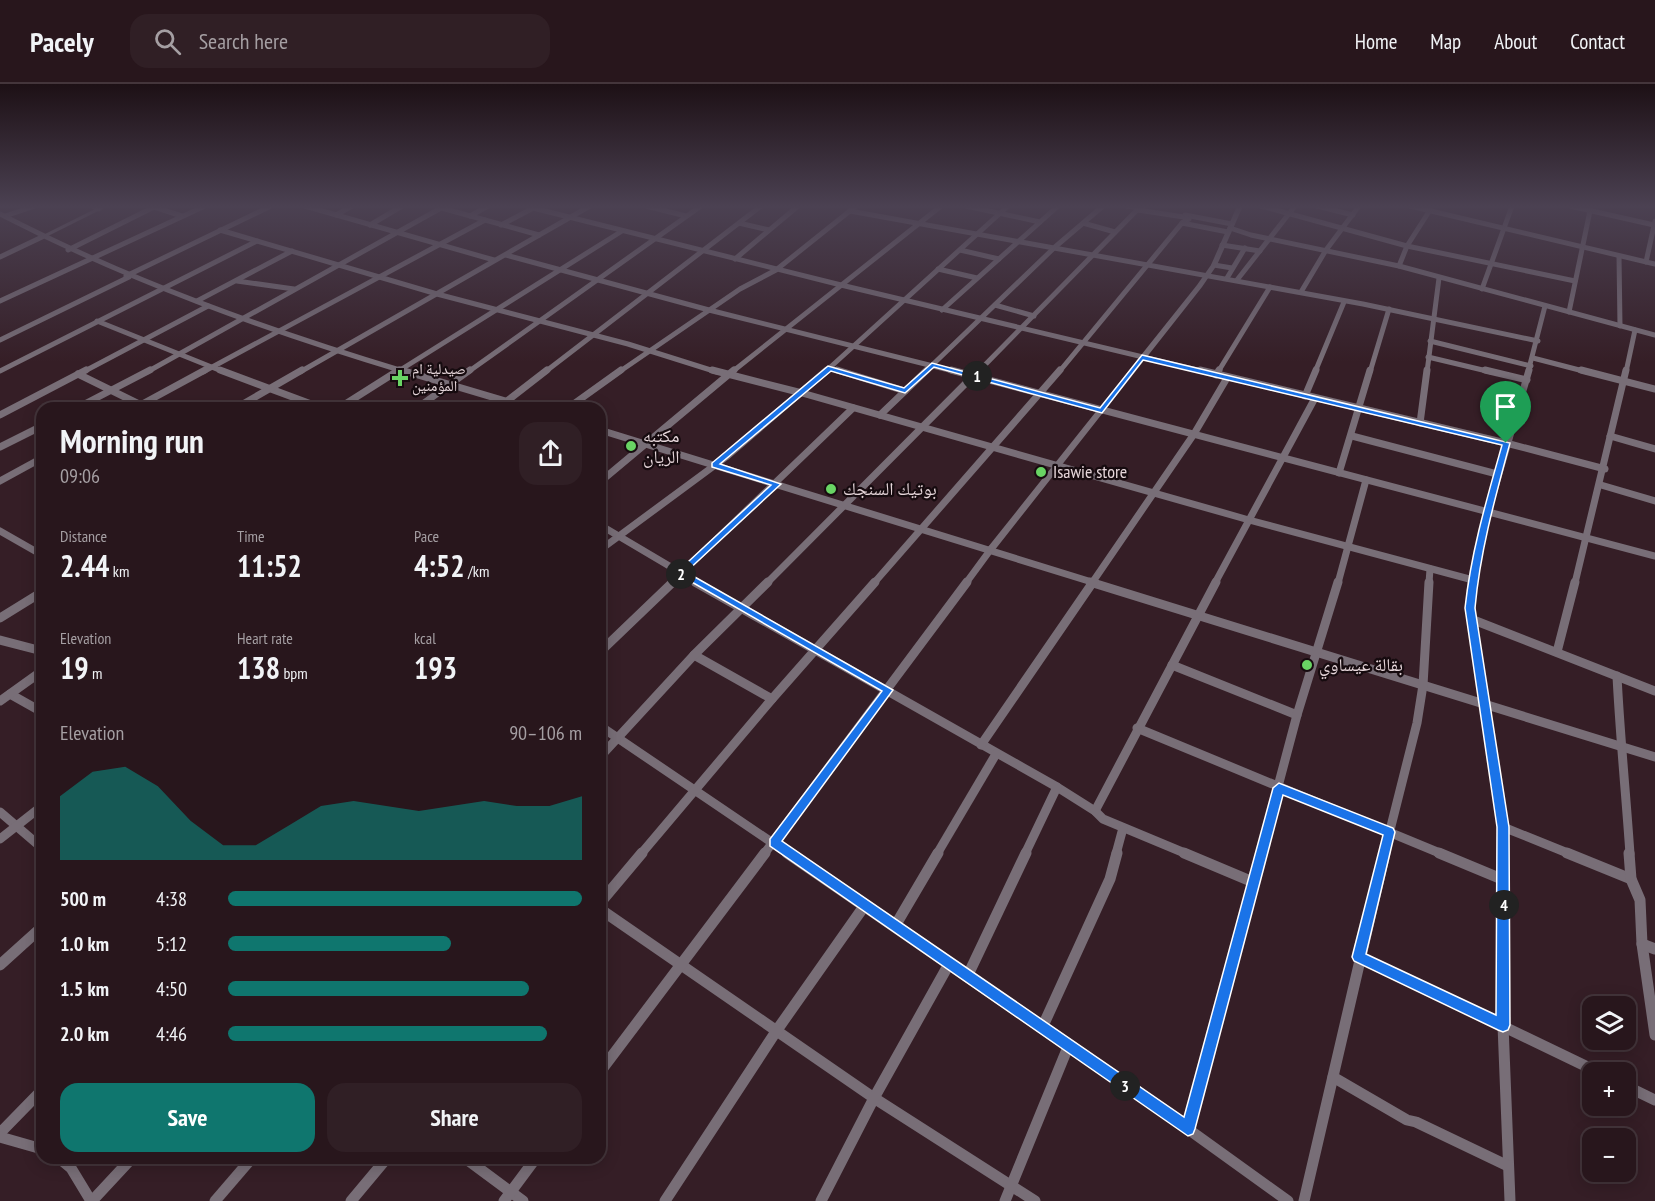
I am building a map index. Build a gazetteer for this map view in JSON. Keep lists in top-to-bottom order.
{
  "places": {
    "health": ["صيدلية ام المؤمنين"],
    "other": [
      "مكتبه الريان",
      "Isawie store",
      "بوتيك السنجك",
      "بقالة عيساوي"
    ]
  },
  "page": {
    "header": "Pacely",
    "search": "Search here",
    "nav": [
      "Home",
      "Map",
      "About",
      "Contact"
    ],
    "pins": [
      "1",
      "2",
      "4",
      "3"
    ],
    "heading": ["Morning run", "09:06"],
    "stats": [
      ["Distance", "2.44 km"],
      ["Time", "11:52"],
      ["Pace", "4:52 /km"],
      ["Elevation", "19 m"],
      ["Heart rate", "138 bpm"],
      ["kcal", "193"]
    ],
    "chart": ["Elevation", "90–106 m"],
    "list": [
      {
        "name": "500 m",
        "note": "4:38"
      },
      {
        "name": "1.0 km",
        "note": "5:12"
      },
      {
        "name": "1.5 km",
        "note": "4:50"
      },
      {
        "name": "2.0 km",
        "note": "4:46"
      }
    ],
    "map_buttons": ["+", "−"],
    "buttons": ["Save", "Share"]
  }
}
